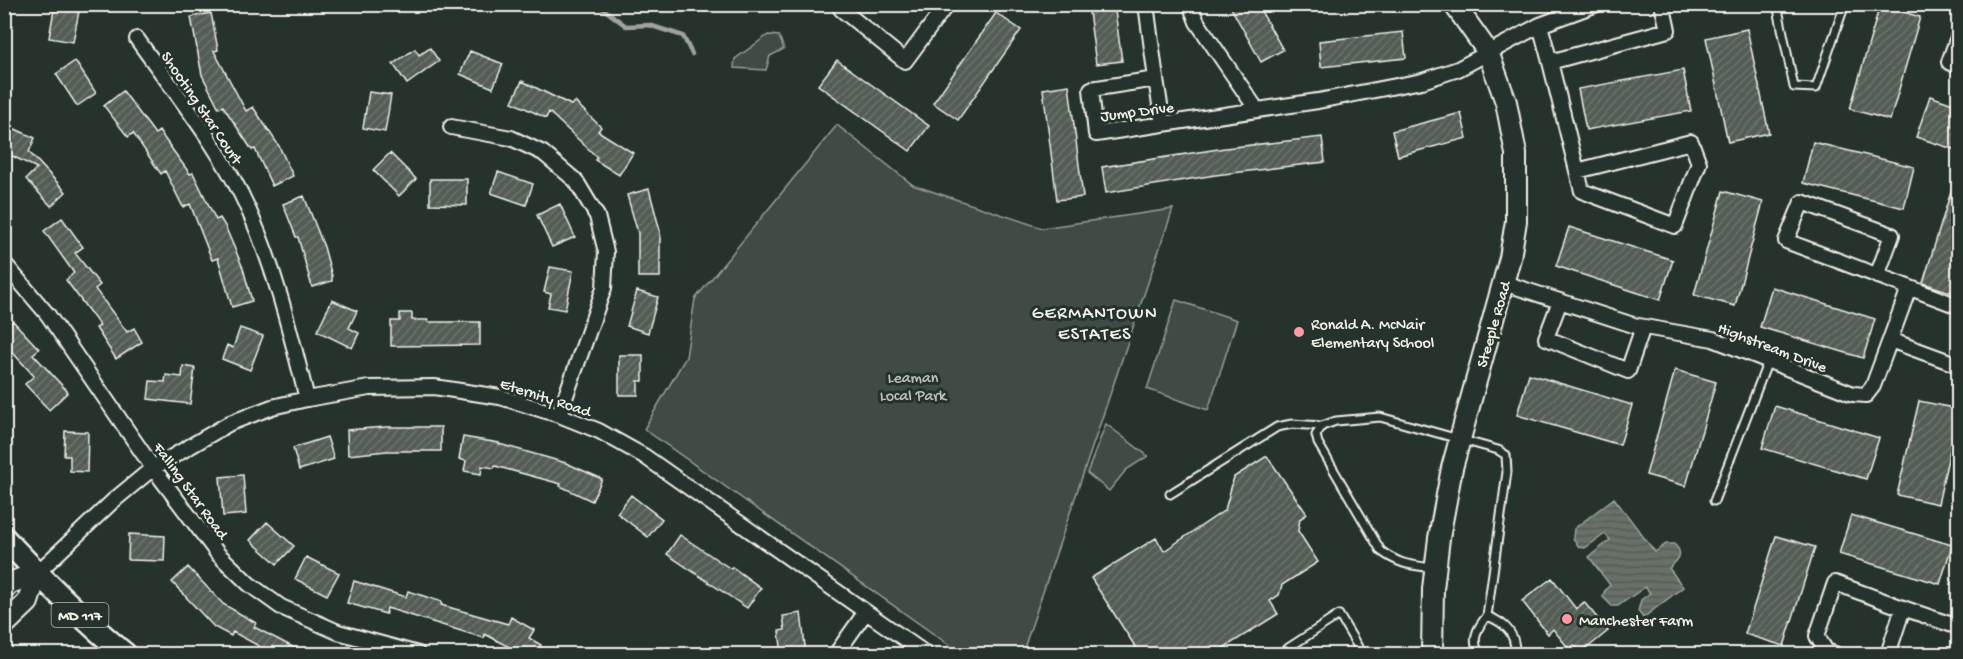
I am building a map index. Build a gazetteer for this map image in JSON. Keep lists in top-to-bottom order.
{
  "streets": {
    "main road": ["MD 117"],
    "street": [
      "Shooting Star Court",
      "Jump Drive",
      "Steeple Road",
      "Highstream Drive",
      "Eternity Road",
      "Falling Star Road"
    ]
  },
  "crossings": [
    ["Shooting Star Court", "Eternity Road"],
    ["Jump Drive", "Steeple Road"],
    ["Steeple Road", "Highstream Drive"],
    ["Eternity Road", "Falling Star Road"],
    ["Eternity Road", "MD 117"]
  ],
  "districts": ["GERMANTOWN ESTATES"],
  "parks": ["Leaman Local Park"],
  "places": ["Ronald A. McNair Elementary School", "Manchester Farm"]
}
